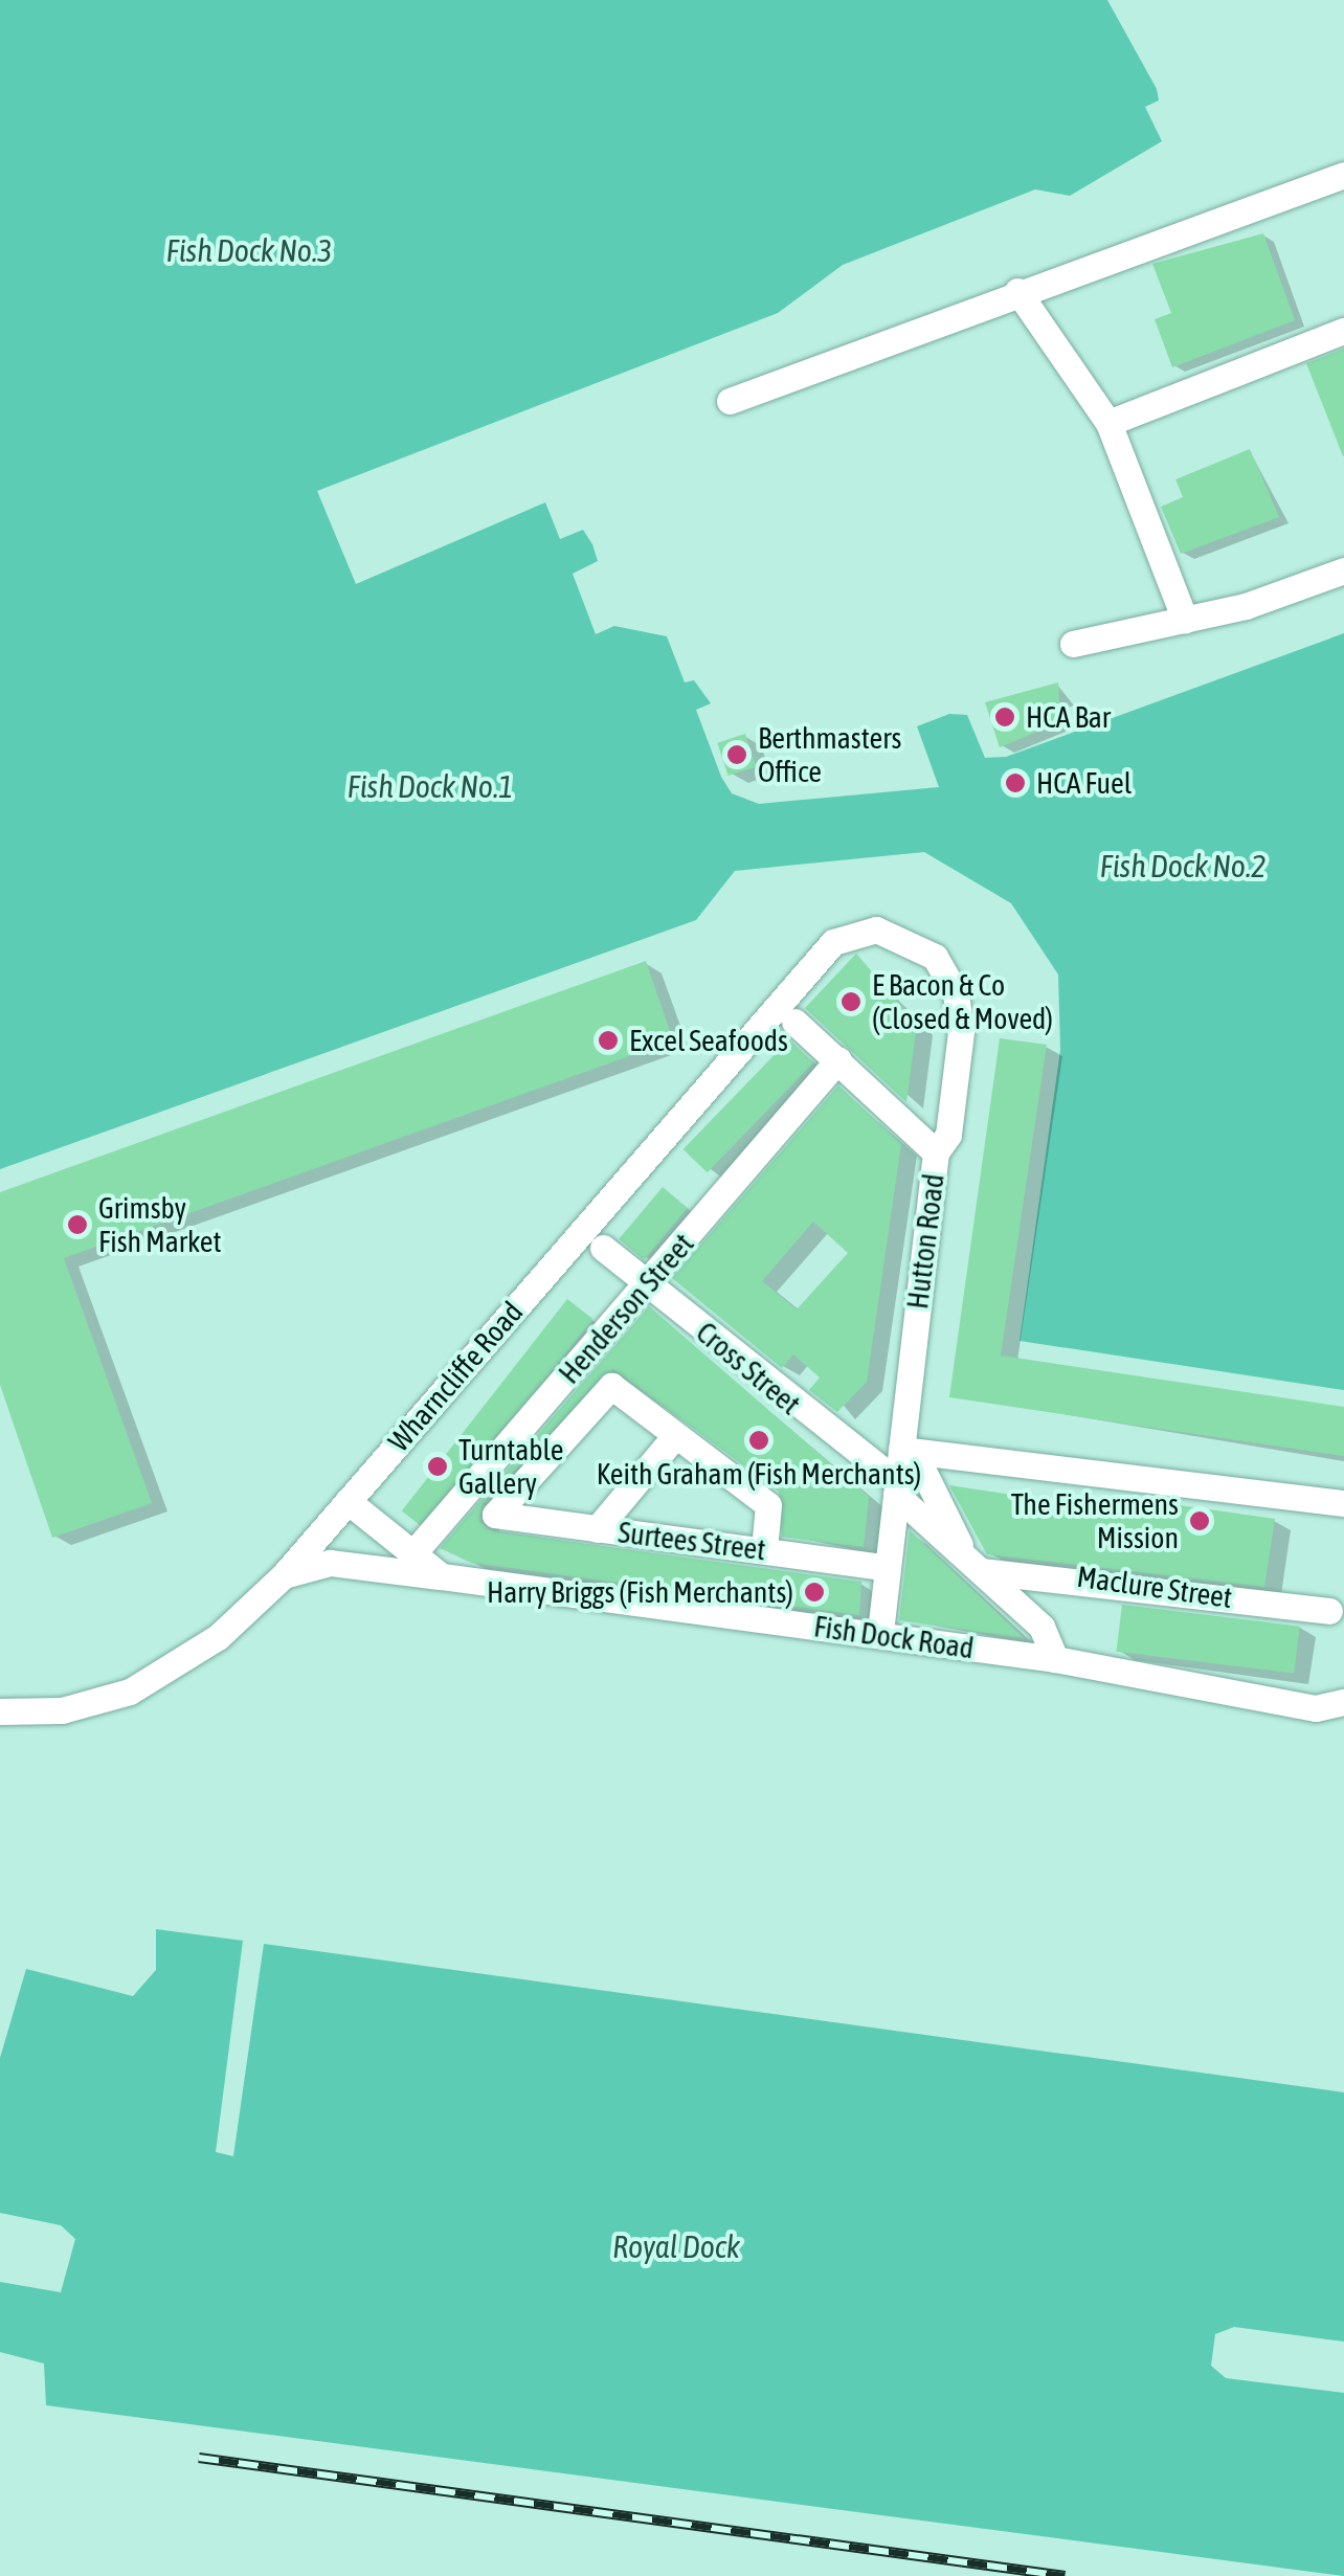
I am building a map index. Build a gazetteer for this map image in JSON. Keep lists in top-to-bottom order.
{
  "streets": {
    "street": [
      "Hutton Road",
      "Henderson Street",
      "Cross Street",
      "Wharncliffe Road",
      "Surtees Street",
      "Maclure Street",
      "Fish Dock Road"
    ]
  },
  "crossings": [
    ["Hutton Road", "Cross Street"],
    ["Hutton Road", "Wharncliffe Road"],
    ["Hutton Road", "Surtees Street"],
    ["Hutton Road", "Fish Dock Road"],
    ["Henderson Street", "Cross Street"],
    ["Henderson Street", "Fish Dock Road"],
    ["Cross Street", "Maclure Street"],
    ["Cross Street", "Fish Dock Road"],
    ["Wharncliffe Road", "Fish Dock Road"]
  ],
  "water": [
    "Fish Dock No.3",
    "Fish Dock No.1",
    "Fish Dock No.2",
    "Royal Dock"
  ],
  "places": [
    "HCA Bar",
    "Berthmasters Office",
    "HCA Fuel",
    "E Bacon & Co (Closed & Moved)",
    "Excel Seafoods",
    "Grimsby Fish Market",
    "Keith Graham (Fish Merchants)",
    "Turntable Gallery",
    "The Fishermens Mission",
    "Harry Briggs (Fish Merchants)"
  ]
}
